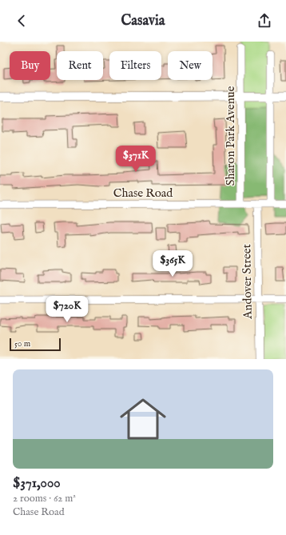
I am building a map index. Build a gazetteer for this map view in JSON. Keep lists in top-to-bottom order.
{
  "streets": {
    "street": ["Sharon Park Avenue", "Chase Road", "Andover Street"]
  },
  "crossings": [
    ["Sharon Park Avenue", "Chase Road"],
    ["Chase Road", "Andover Street"]
  ],
  "scale_bar": "50 m",
  "page": {
    "header": "Casavia",
    "chip": [
      "Buy",
      "Rent",
      "Filters",
      "New"
    ],
    "price": ["$371K", "$365K", "$720K"],
    "scale": "50 m",
    "list": [
      {
        "name": "$371,000",
        "note": "2 rooms · 62 m² · Chase Road"
      }
    ]
  }
}
